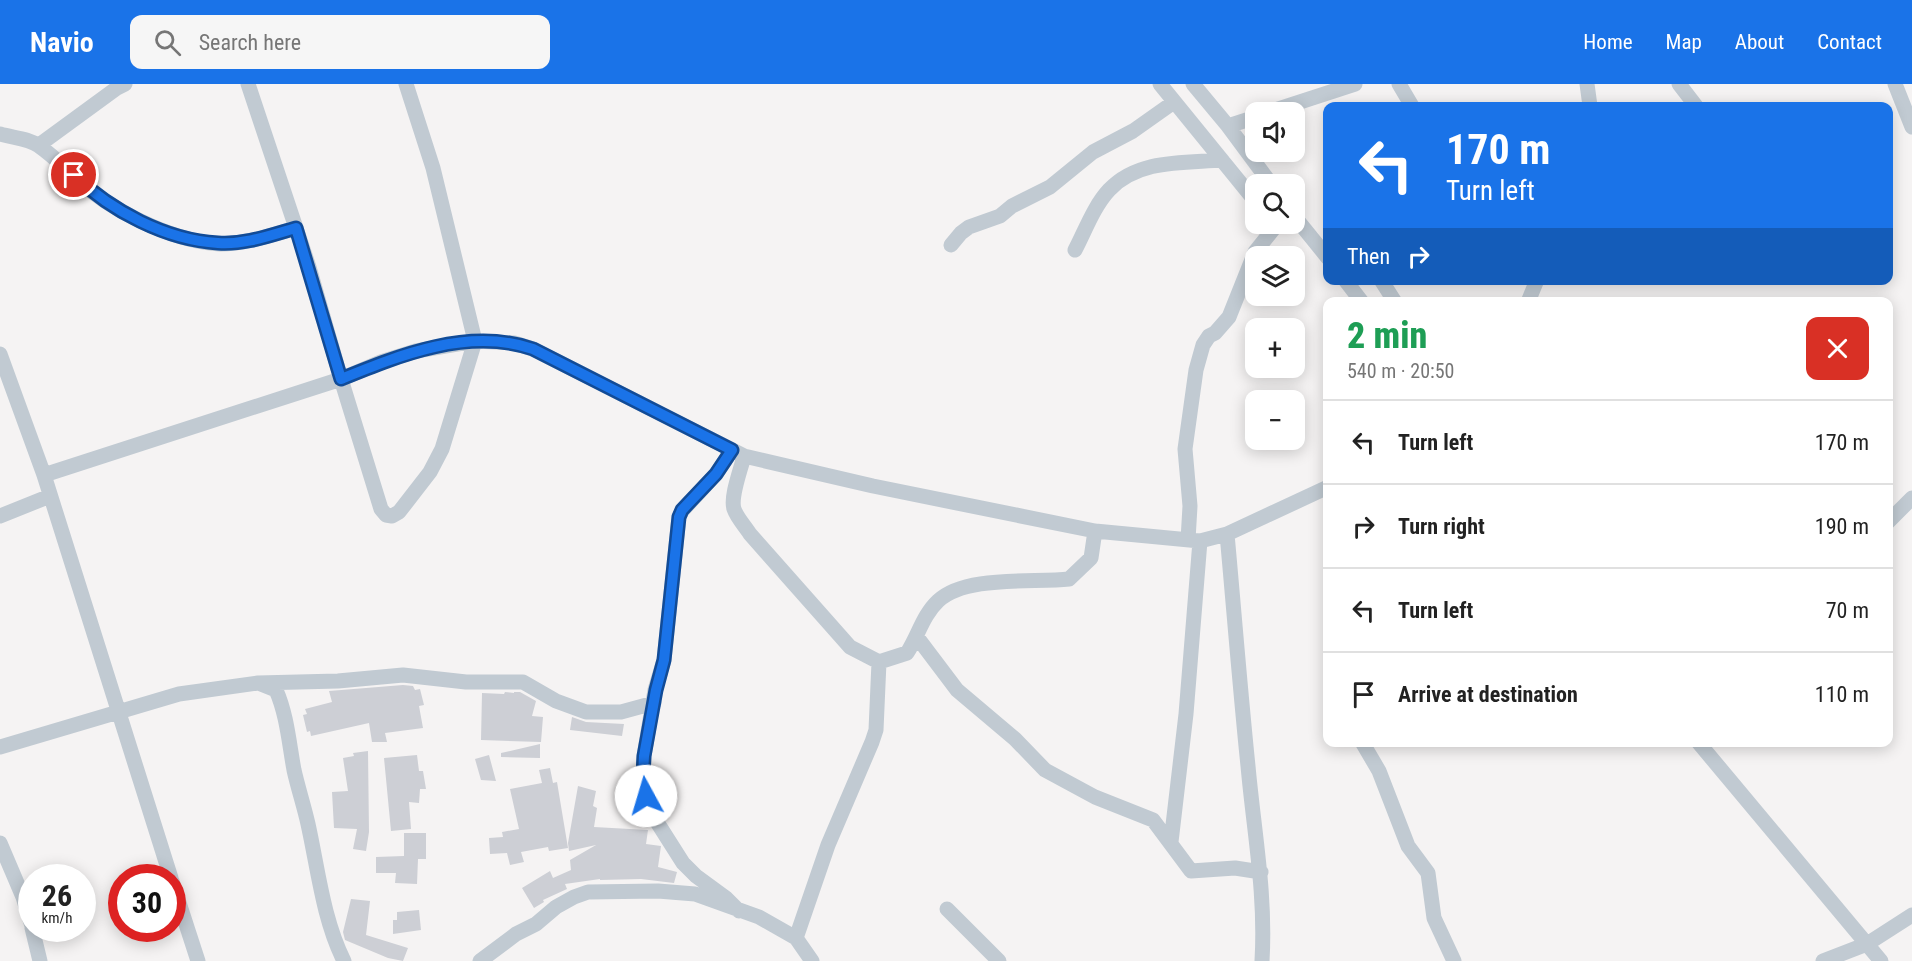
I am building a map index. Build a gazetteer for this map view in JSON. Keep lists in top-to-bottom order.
{
  "page": {
    "header": "Navio",
    "search": "Search here",
    "nav": [
      "Home",
      "Map",
      "About",
      "Contact"
    ],
    "map_buttons": ["+", "−"],
    "turn": ["170 m", "Turn left"],
    "then": "Then",
    "heading": ["2 min", "540 m · 20:50"],
    "list": [
      {
        "name": "Turn left",
        "value": "170 m"
      },
      {
        "name": "Turn right",
        "value": "190 m"
      },
      {
        "name": "Turn left",
        "value": "70 m"
      },
      {
        "name": "Arrive at destination",
        "value": "110 m"
      }
    ],
    "speed": "26 km/h",
    "limit": "30"
  }
}
